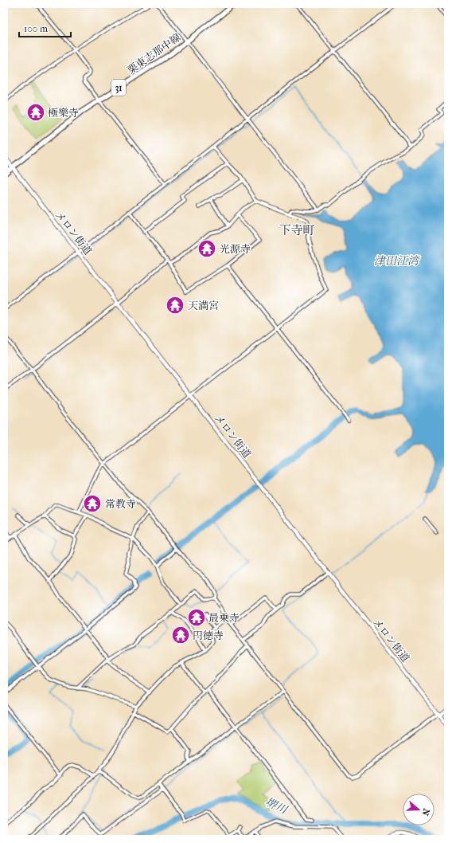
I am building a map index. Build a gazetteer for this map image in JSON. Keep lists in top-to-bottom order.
{
  "streets": {
    "main road": ["栗東志那中線", "31"],
    "street": ["メロン街道"]
  },
  "crossings": [
    ["栗東志那中線", "メロン街道"]
  ],
  "districts": ["下寺町"],
  "water": ["津田江湾", "堺川"],
  "places": {
    "temple": [
      "極樂寺",
      "光源寺",
      "天満宮",
      "常教寺",
      "最乗寺",
      "円徳寺"
    ]
  },
  "scale_bar": "100 m",
  "north": "right"
}
